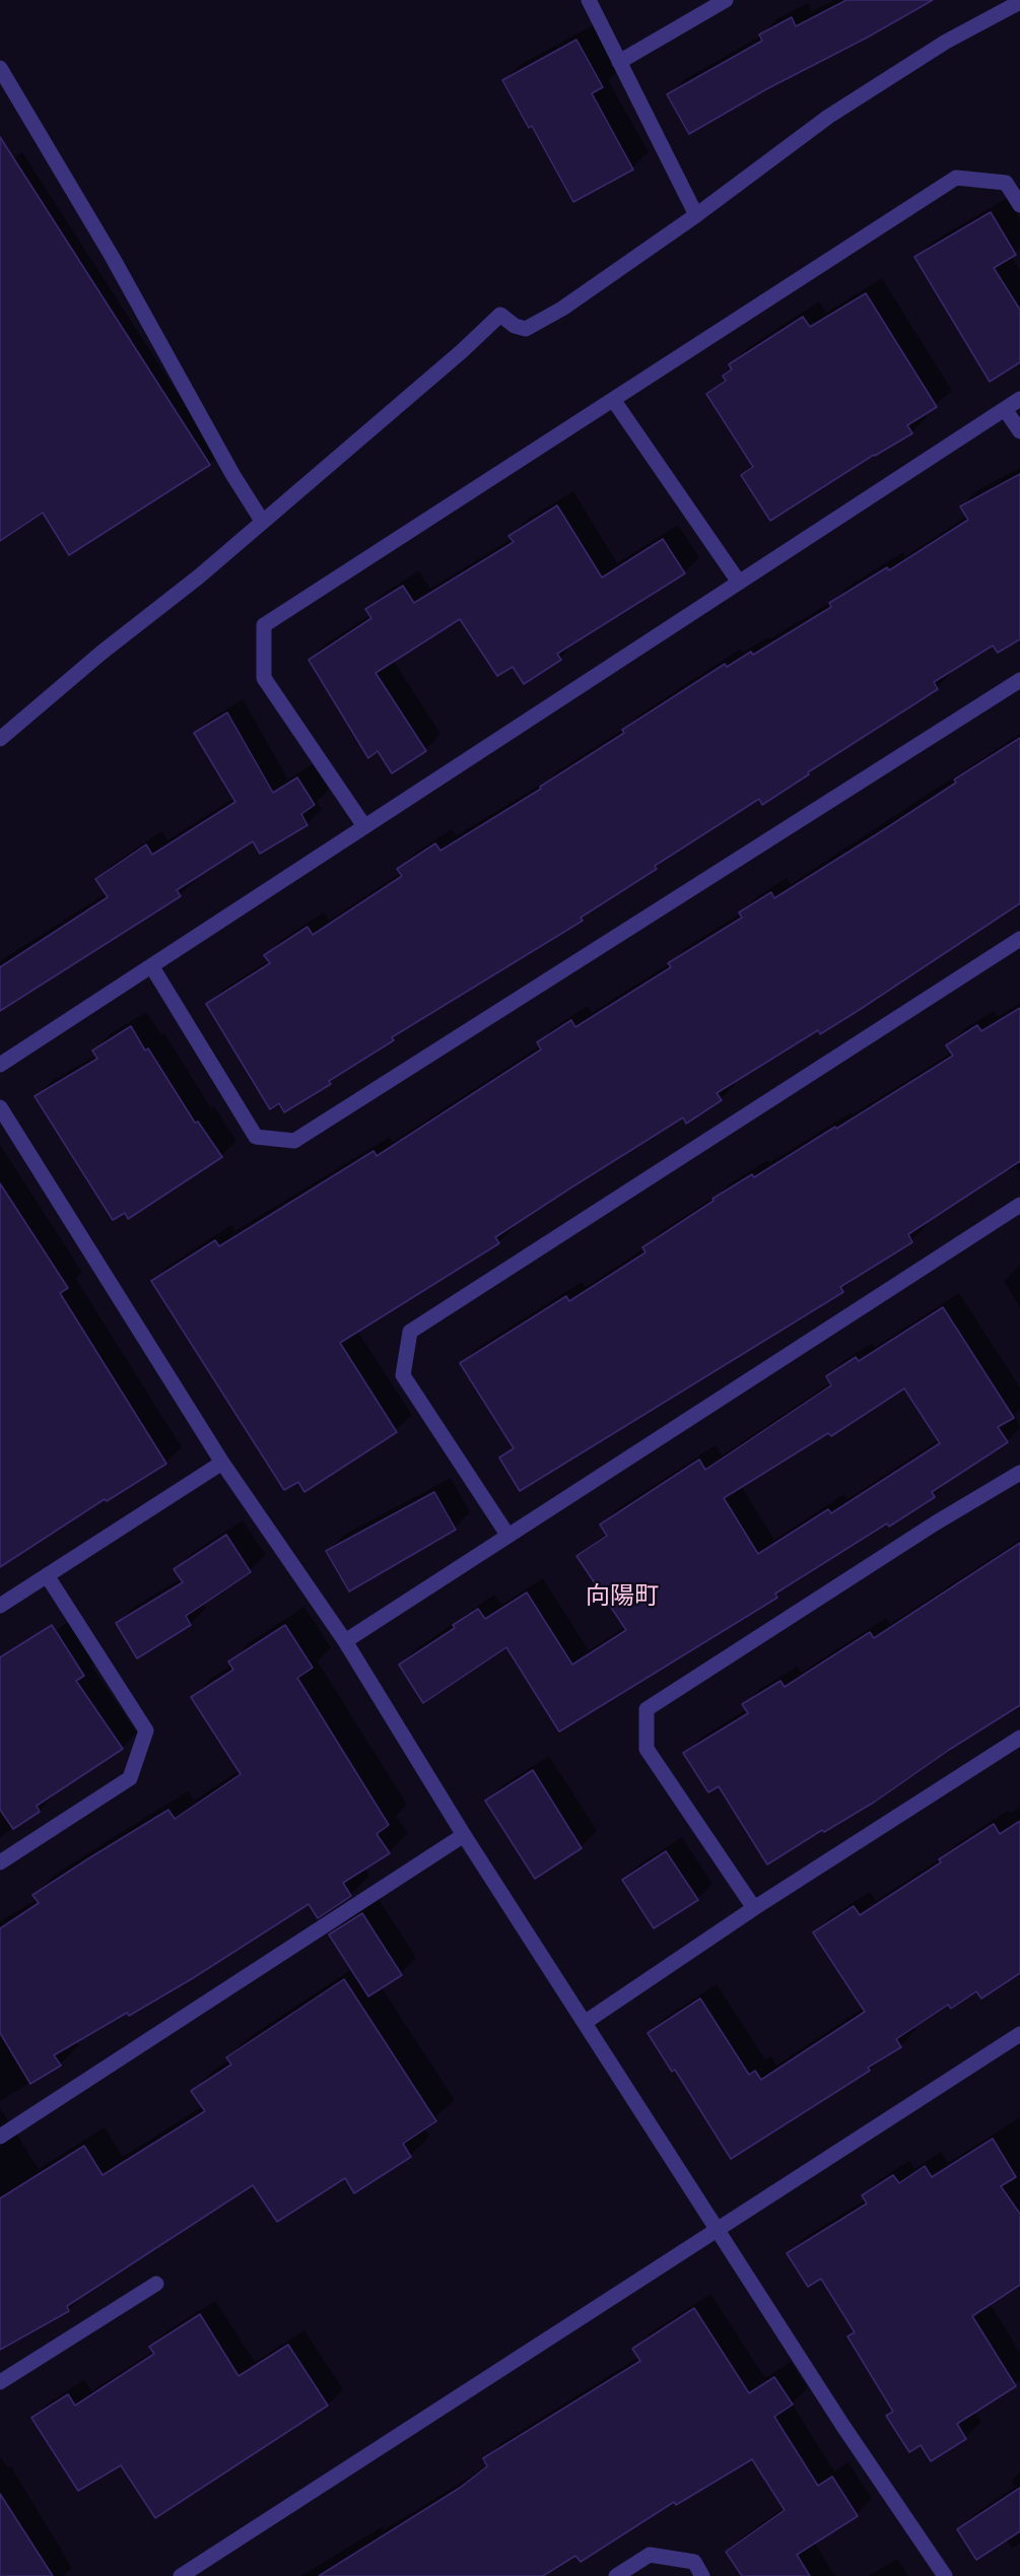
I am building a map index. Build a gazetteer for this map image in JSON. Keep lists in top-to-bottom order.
{
  "districts": ["向陽町"]
}
